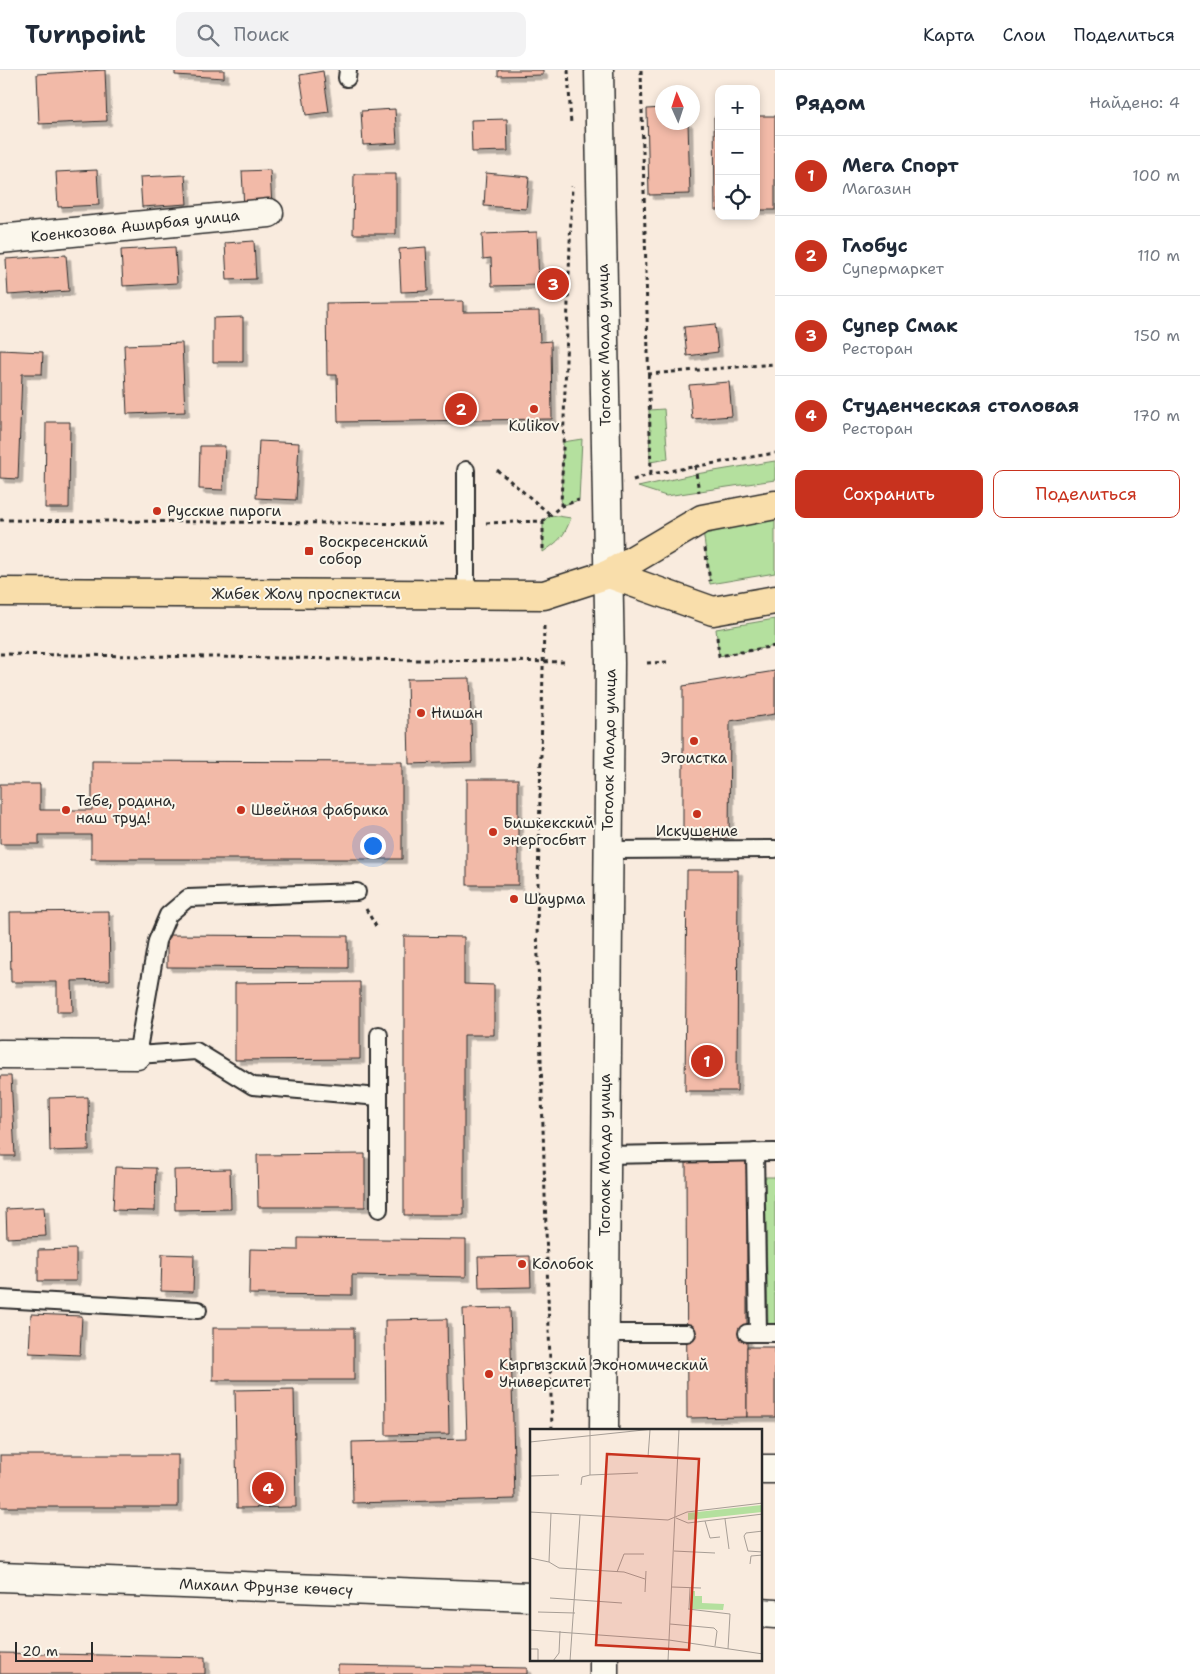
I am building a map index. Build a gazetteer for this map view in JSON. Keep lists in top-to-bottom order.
{
  "streets": {
    "main road": [
      "Коенкозова Аширбая улица",
      "Тоголок Молдо улица",
      "Жибек Жолу проспектиси",
      "Михаил Фрунзе көчөсү"
    ]
  },
  "crossings": [
    ["Тоголок Молдо улица", "Жибек Жолу проспектиси"]
  ],
  "places": {
    "other": [
      "Kulikov",
      "Русские пироги",
      "Нишан",
      "Эгоистка",
      "Тебе, родина, наш труд!",
      "Швейная фабрика",
      "Искушение",
      "Бишкекский энергосбыт",
      "Шаурма",
      "Колобок",
      "Кыргызский Экономический Университет"
    ],
    "transit": ["Воскресенский собор"]
  },
  "scale_bar": "20 m",
  "north": "top",
  "page": {
    "header": "Turnpoint",
    "search": "Поиск",
    "nav": ["Карта", "Слои", "Поделиться"],
    "heading": ["Рядом", "Найдено: 4"],
    "map_buttons": ["+", "−"],
    "list": [
      {
        "mark": "1",
        "name": "Мега Спорт",
        "note": "Магазин",
        "value": "100 m"
      },
      {
        "mark": "2",
        "name": "Глобус",
        "note": "Супермаркет",
        "value": "110 m"
      },
      {
        "mark": "3",
        "name": "Супер Смак",
        "note": "Ресторан",
        "value": "150 m"
      },
      {
        "mark": "4",
        "name": "Студенческая столовая",
        "note": "Ресторан",
        "value": "170 m"
      }
    ],
    "pins": [
      "3",
      "2",
      "1",
      "4"
    ],
    "buttons": ["Сохранить", "Поделиться"],
    "scale": "20 m"
  }
}
